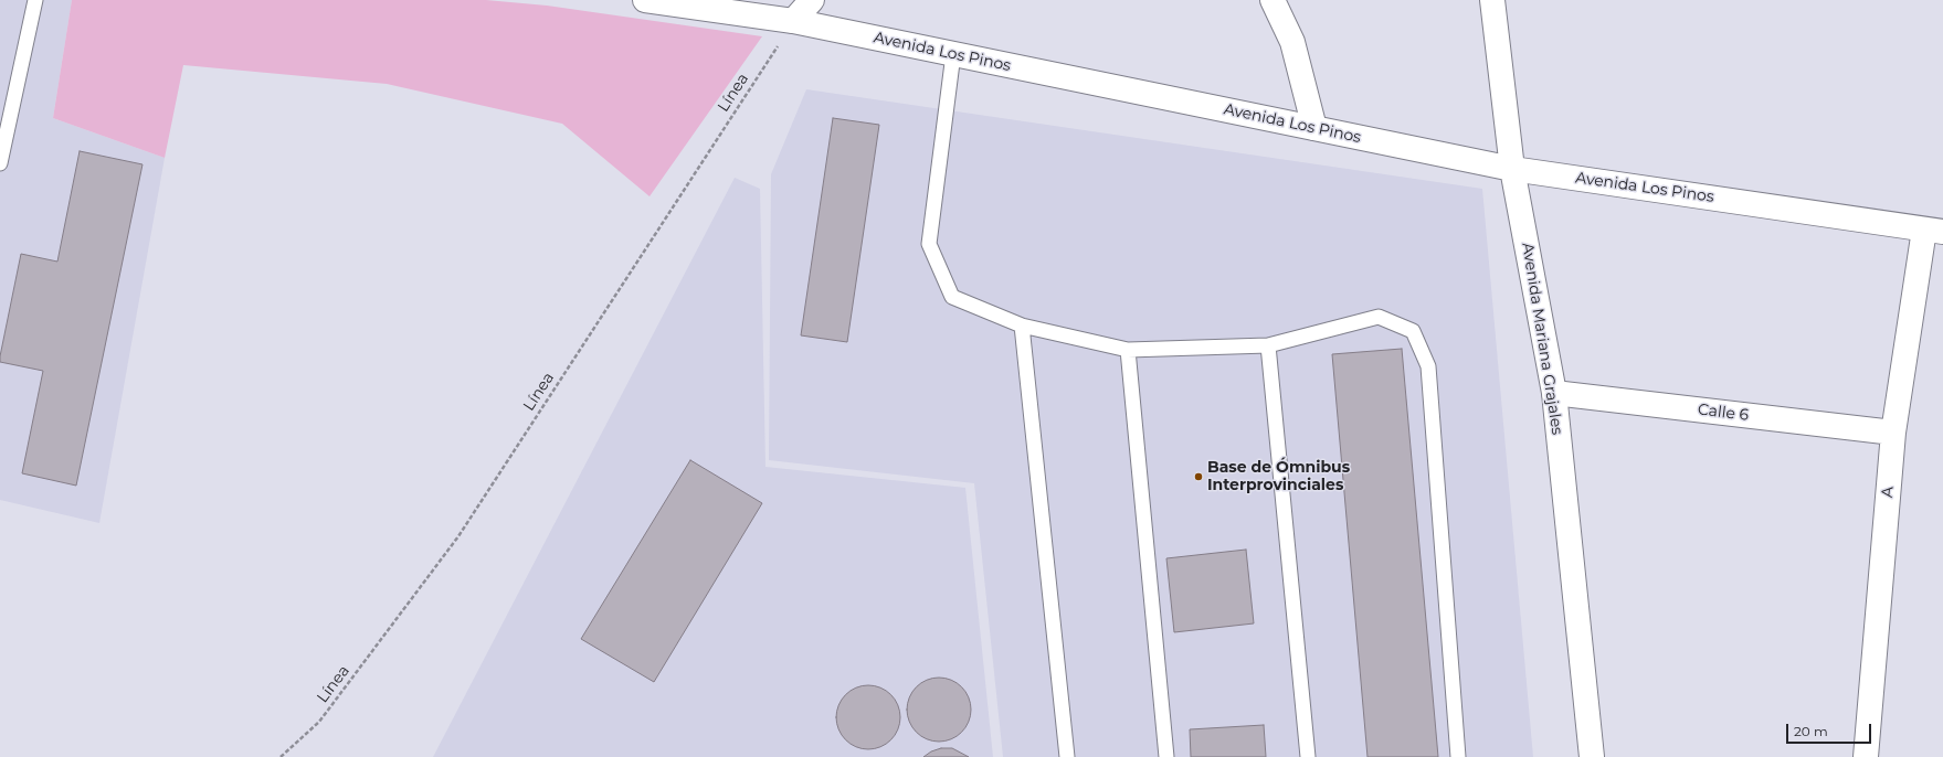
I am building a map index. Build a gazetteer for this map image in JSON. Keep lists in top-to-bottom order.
{
  "streets": {
    "street": [
      "Avenida Los Pinos",
      "Avenida Mariana Grajales",
      "Calle 6",
      "A"
    ],
    "path": ["Línea"]
  },
  "crossings": [
    ["Avenida Los Pinos", "Línea"],
    ["Avenida Los Pinos", "Avenida Mariana Grajales"],
    ["Avenida Los Pinos", "A"],
    ["Avenida Mariana Grajales", "Calle 6"],
    ["Calle 6", "A"]
  ],
  "places": ["Base de Ómnibus Interprovinciales"],
  "scale_bar": "20 m"
}
